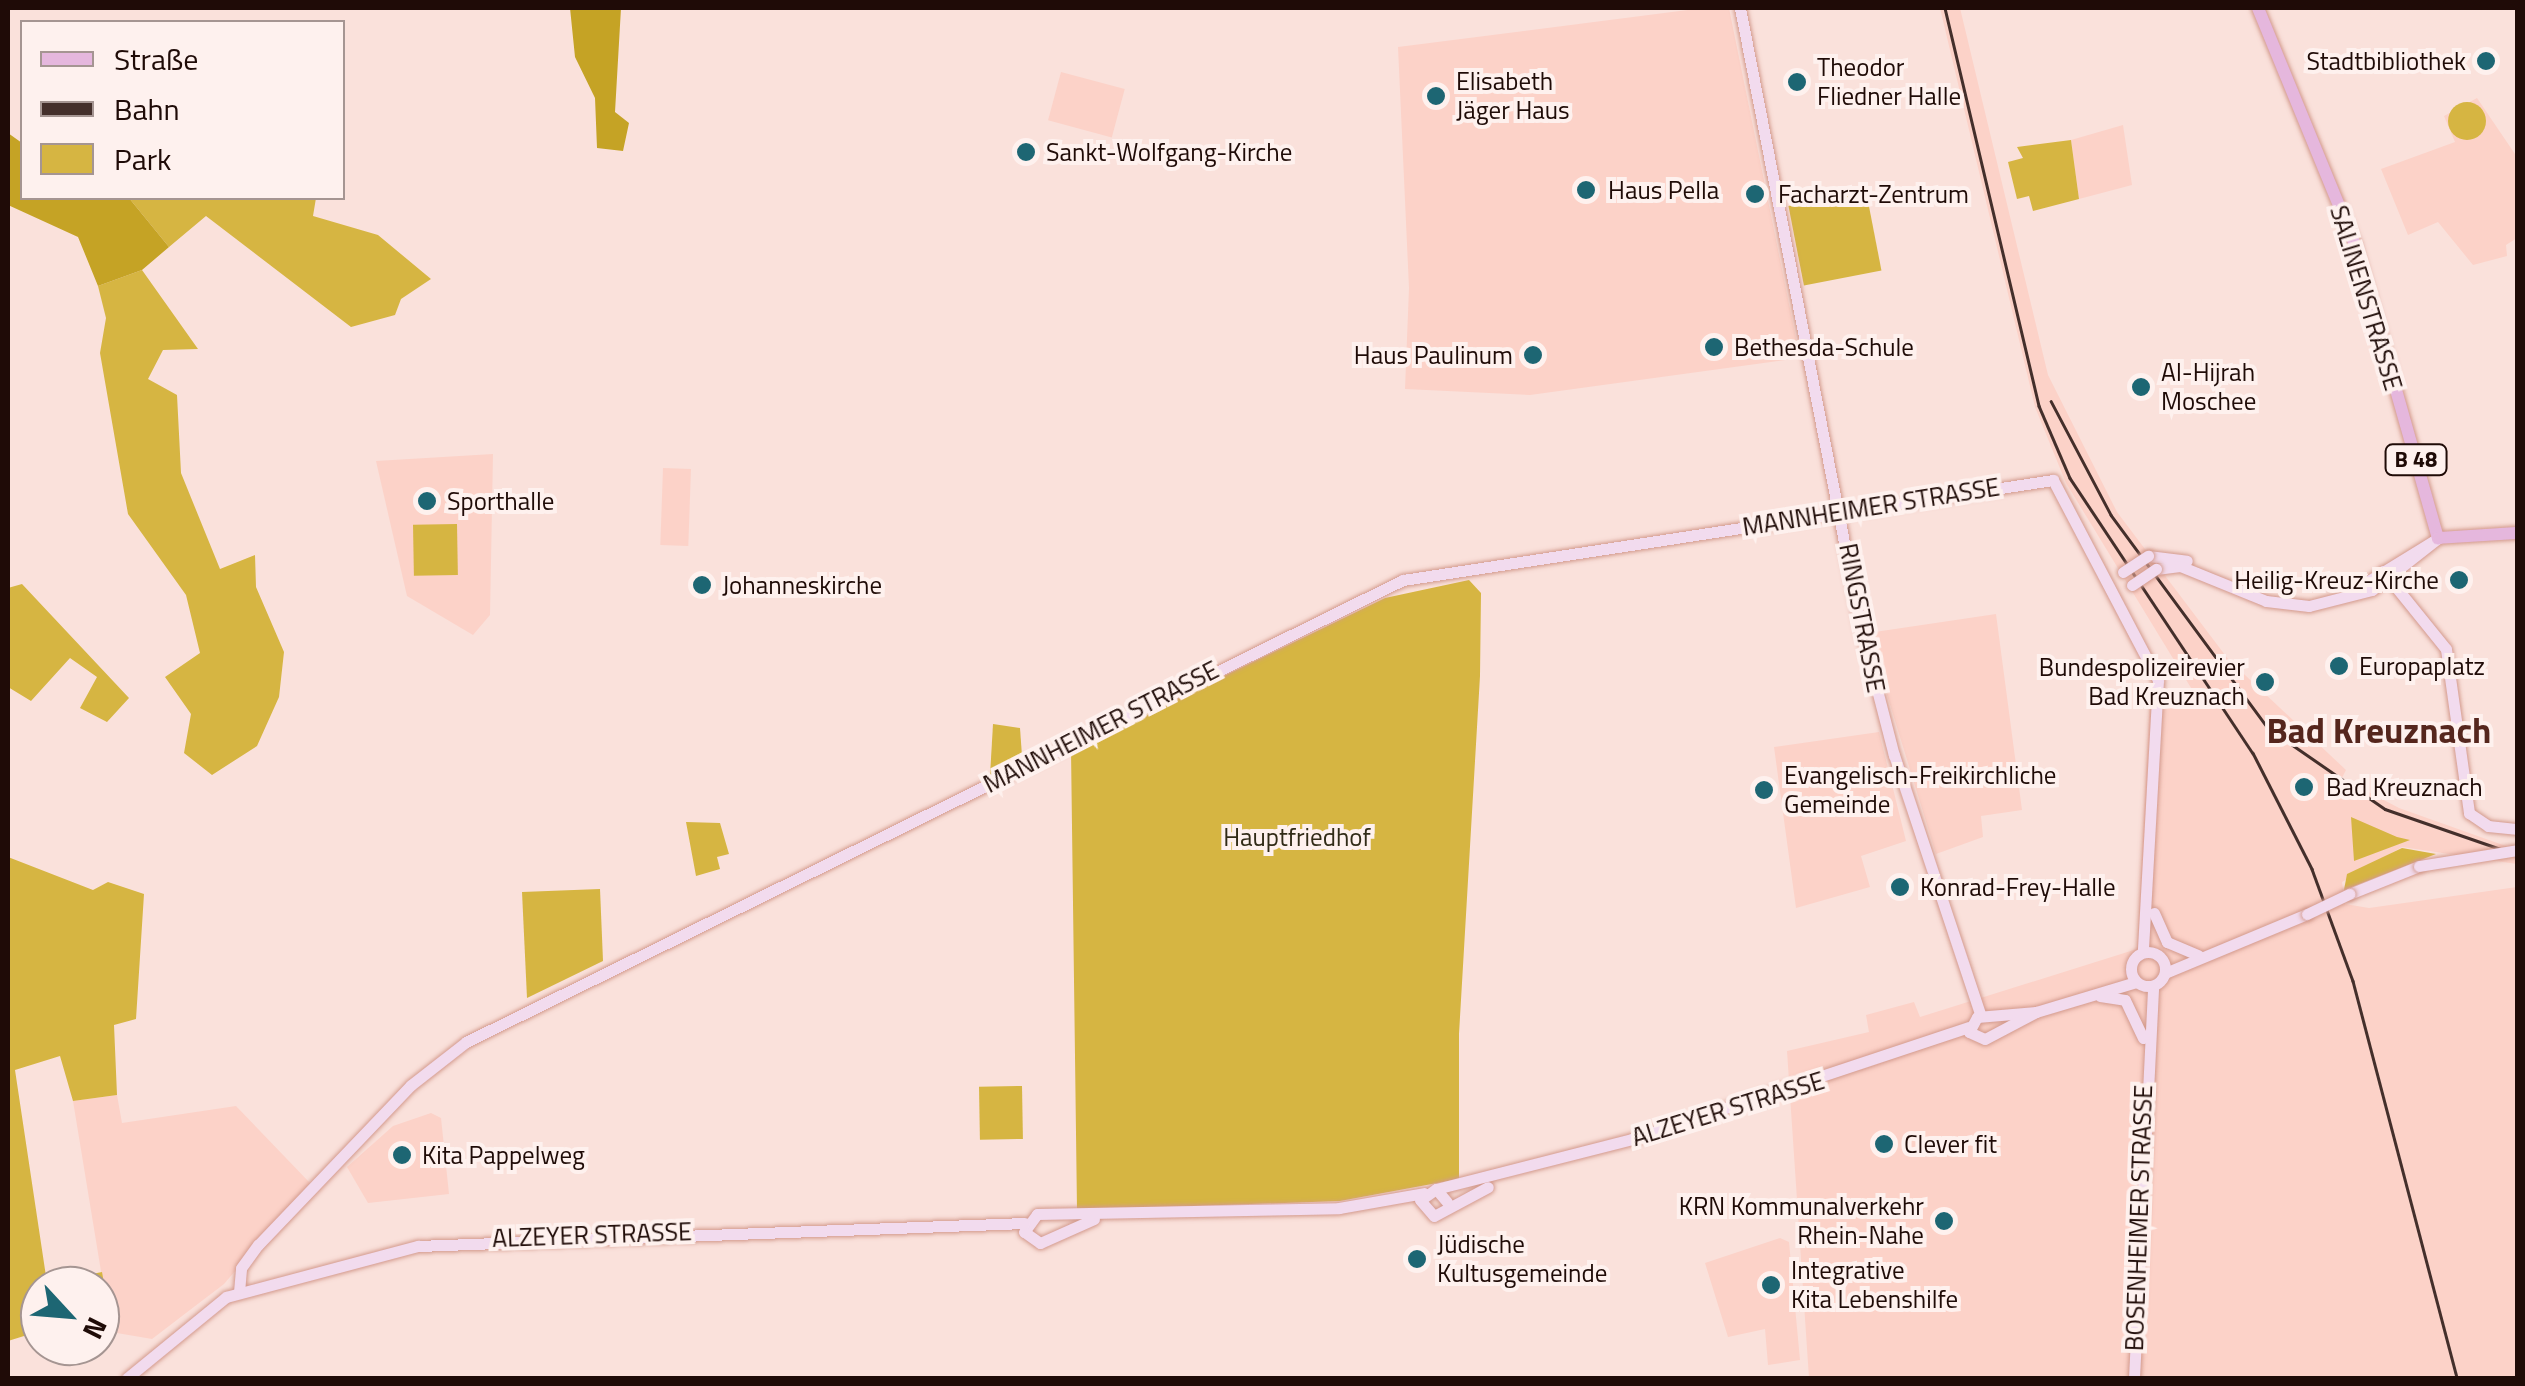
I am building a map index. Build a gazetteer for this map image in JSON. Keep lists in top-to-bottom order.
{
  "streets": {
    "main road": ["SALINENSTRASSE", "B 48"],
    "street": [
      "MANNHEIMER STRASSE",
      "RINGSTRASSE",
      "ALZEYER STRASSE",
      "BOSENHEIMER STRASSE"
    ]
  },
  "crossings": [
    ["MANNHEIMER STRASSE", "RINGSTRASSE"],
    ["RINGSTRASSE", "ALZEYER STRASSE"],
    ["ALZEYER STRASSE", "BOSENHEIMER STRASSE"]
  ],
  "districts": ["Bad Kreuznach"],
  "parks": ["Hauptfriedhof"],
  "places": [
    "Stadtbibliothek",
    "Theodor Fliedner Halle",
    "Elisabeth Jäger Haus",
    "Sankt-Wolfgang-Kirche",
    "Haus Pella",
    "Facharzt-Zentrum",
    "Bethesda-Schule",
    "Haus Paulinum",
    "Al-Hijrah Moschee",
    "Sporthalle",
    "Heilig-Kreuz-Kirche",
    "Johanneskirche",
    "Europaplatz",
    "Bundespolizeirevier Bad Kreuznach",
    "Bad Kreuznach",
    "Evangelisch-Freikirchliche Gemeinde",
    "Konrad-Frey-Halle",
    "Clever fit",
    "Kita Pappelweg",
    "KRN Kommunalverkehr Rhein-Nahe",
    "Jüdische Kultusgemeinde",
    "Integrative Kita Lebenshilfe"
  ],
  "legend": ["Straße", "Bahn", "Park"],
  "north": "bottom right"
}
